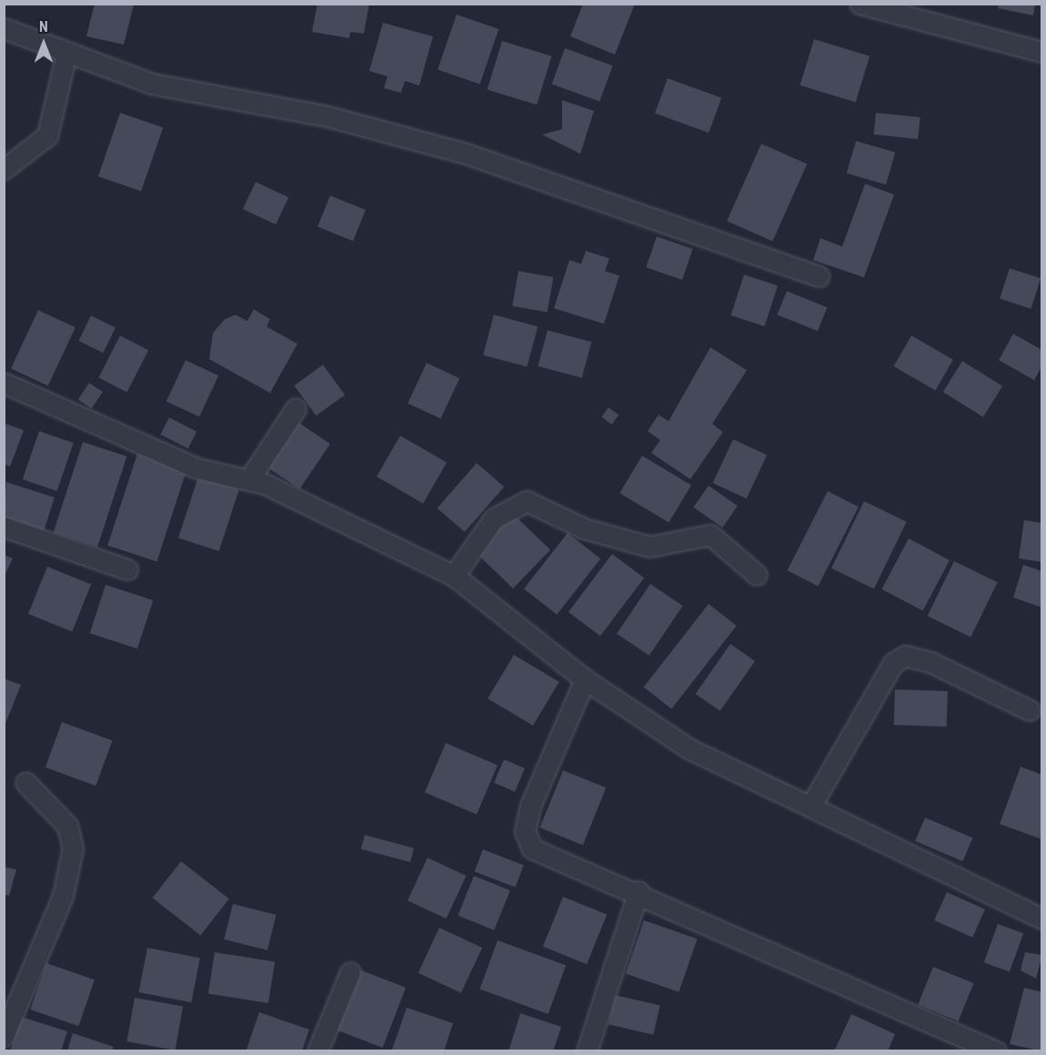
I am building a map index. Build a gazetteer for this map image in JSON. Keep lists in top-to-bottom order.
{
  "north": "top"
}
